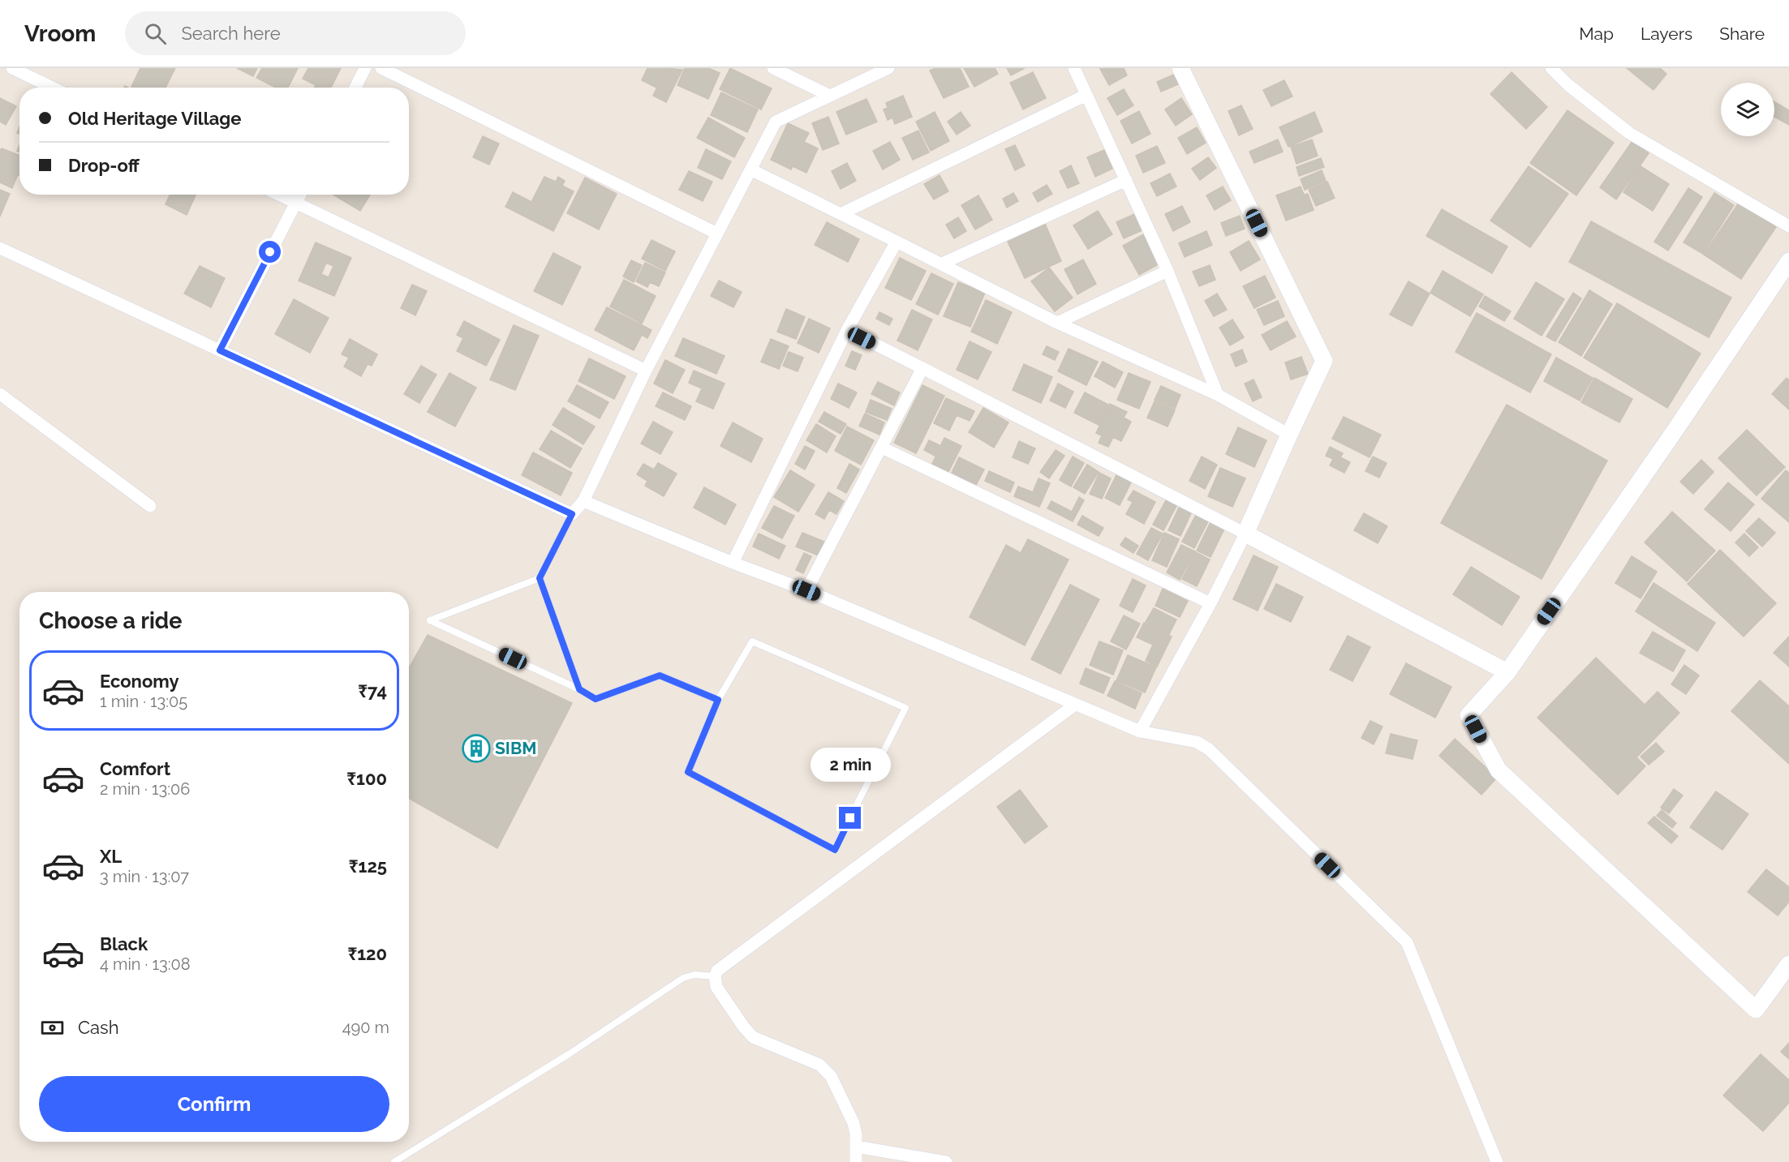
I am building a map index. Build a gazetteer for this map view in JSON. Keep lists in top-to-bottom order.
{
  "places": {
    "building": ["SIBM"]
  },
  "page": {
    "header": "Vroom",
    "search": "Search here",
    "nav": ["Map", "Layers", "Share"],
    "banner": ["Old Heritage Village", "Drop-off"],
    "heading": "Choose a ride",
    "list": [
      {
        "name": "Economy",
        "note": "1 min · 13:05",
        "value": "₹74"
      },
      {
        "name": "Comfort",
        "note": "2 min · 13:06",
        "value": "₹100"
      },
      {
        "name": "XL",
        "note": "3 min · 13:07",
        "value": "₹125"
      },
      {
        "name": "Black",
        "note": "4 min · 13:08",
        "value": "₹120"
      }
    ],
    "bubble": "2 min",
    "pay": ["Cash", "490 m"],
    "buttons": "Confirm"
  }
}
